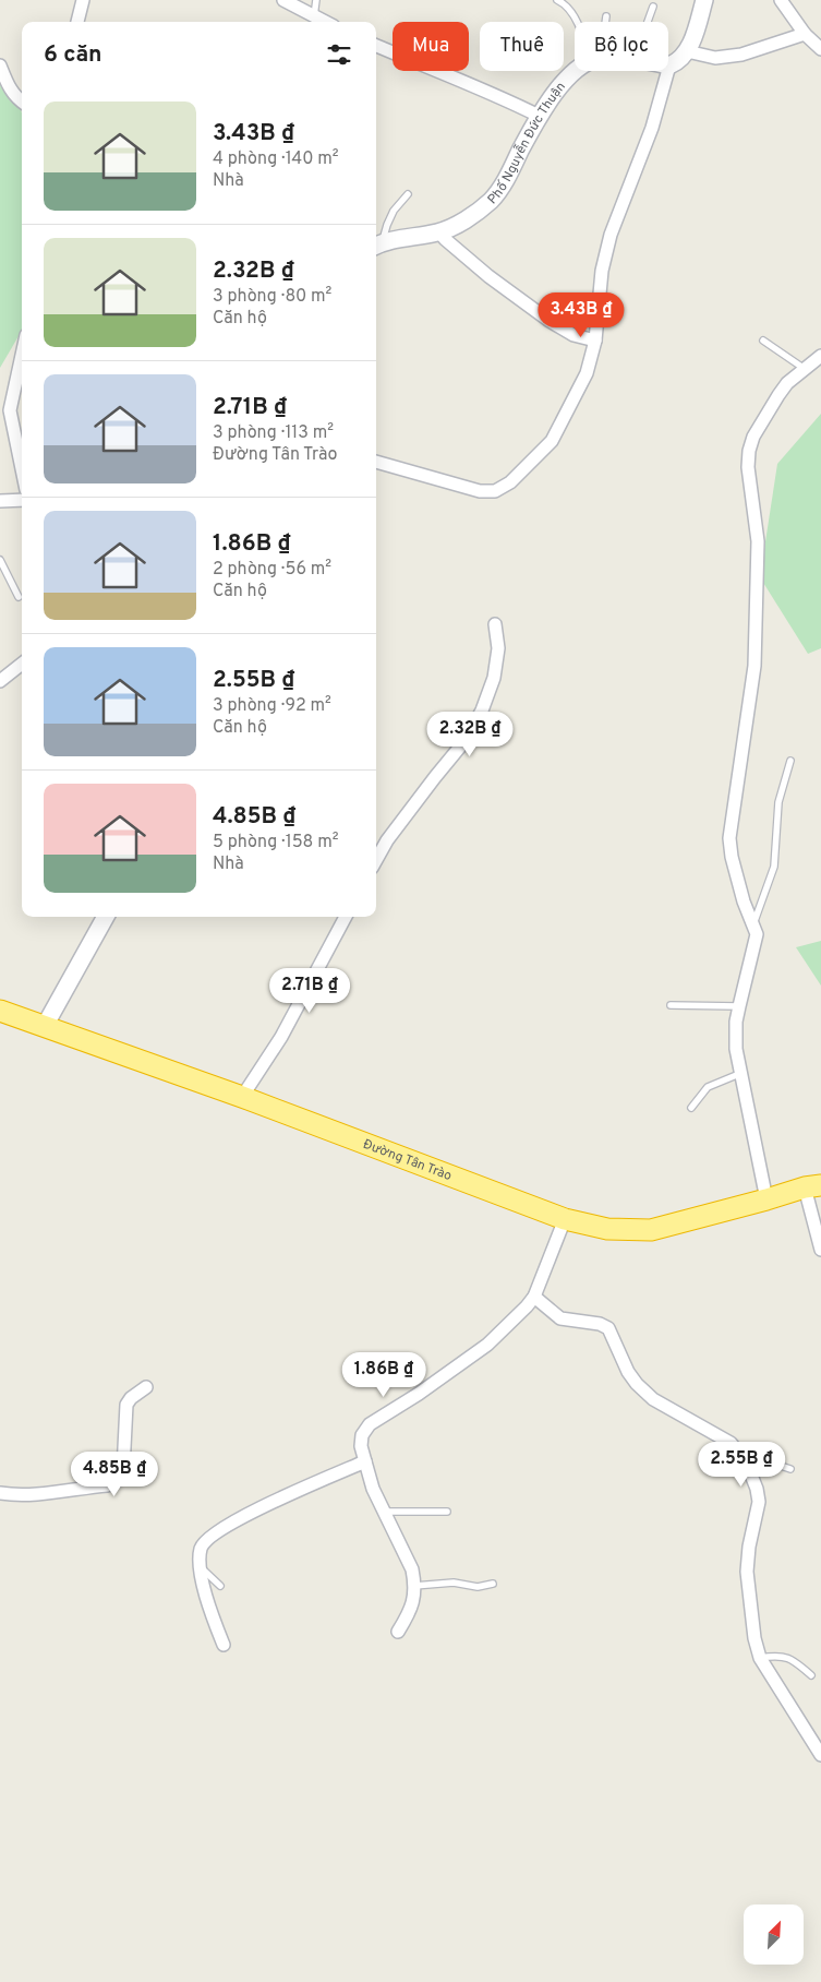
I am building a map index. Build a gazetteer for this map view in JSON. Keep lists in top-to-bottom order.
{
  "streets": {
    "highway": ["Đường Tân Trào"],
    "street": ["Phố Nguyễn Đức Thuận"]
  },
  "north": "top right",
  "page": {
    "chip": ["Mua", "Thuê", "Bộ lọc"],
    "heading": "6 căn",
    "list": [
      {
        "name": "3.43B ₫",
        "note": "4 phòng · 140 m² · Nhà"
      },
      {
        "name": "2.32B ₫",
        "note": "3 phòng · 80 m² · Căn hộ"
      },
      {
        "name": "2.71B ₫",
        "note": "3 phòng · 113 m² · Đường Tân Trào"
      },
      {
        "name": "1.86B ₫",
        "note": "2 phòng · 56 m² · Căn hộ"
      },
      {
        "name": "2.55B ₫",
        "note": "3 phòng · 92 m² · Căn hộ"
      },
      {
        "name": "4.85B ₫",
        "note": "5 phòng · 158 m² · Nhà"
      }
    ],
    "price": [
      "3.43B ₫",
      "2.32B ₫",
      "2.71B ₫",
      "1.86B ₫",
      "2.55B ₫",
      "4.85B ₫"
    ]
  }
}
